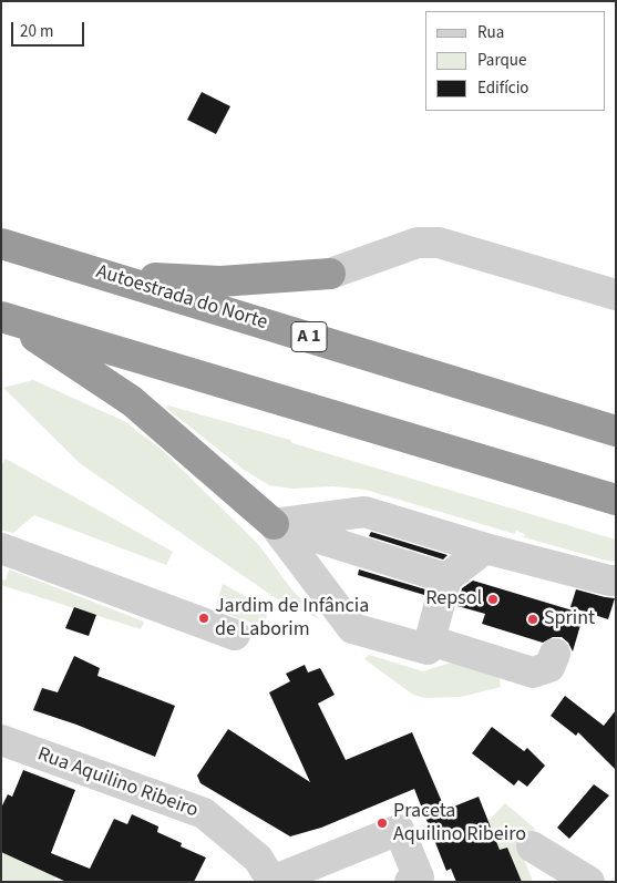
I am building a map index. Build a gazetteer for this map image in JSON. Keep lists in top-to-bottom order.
{
  "streets": {
    "highway": ["Autoestrada do Norte", "A 1"],
    "street": ["Rua Aquilino Ribeiro"]
  },
  "places": [
    "Repsol",
    "Jardim de Infância de Laborim",
    "Sprint",
    "Praceta Aquilino Ribeiro"
  ],
  "legend": ["Rua", "Parque", "Edifício"],
  "scale_bar": "20 m"
}
